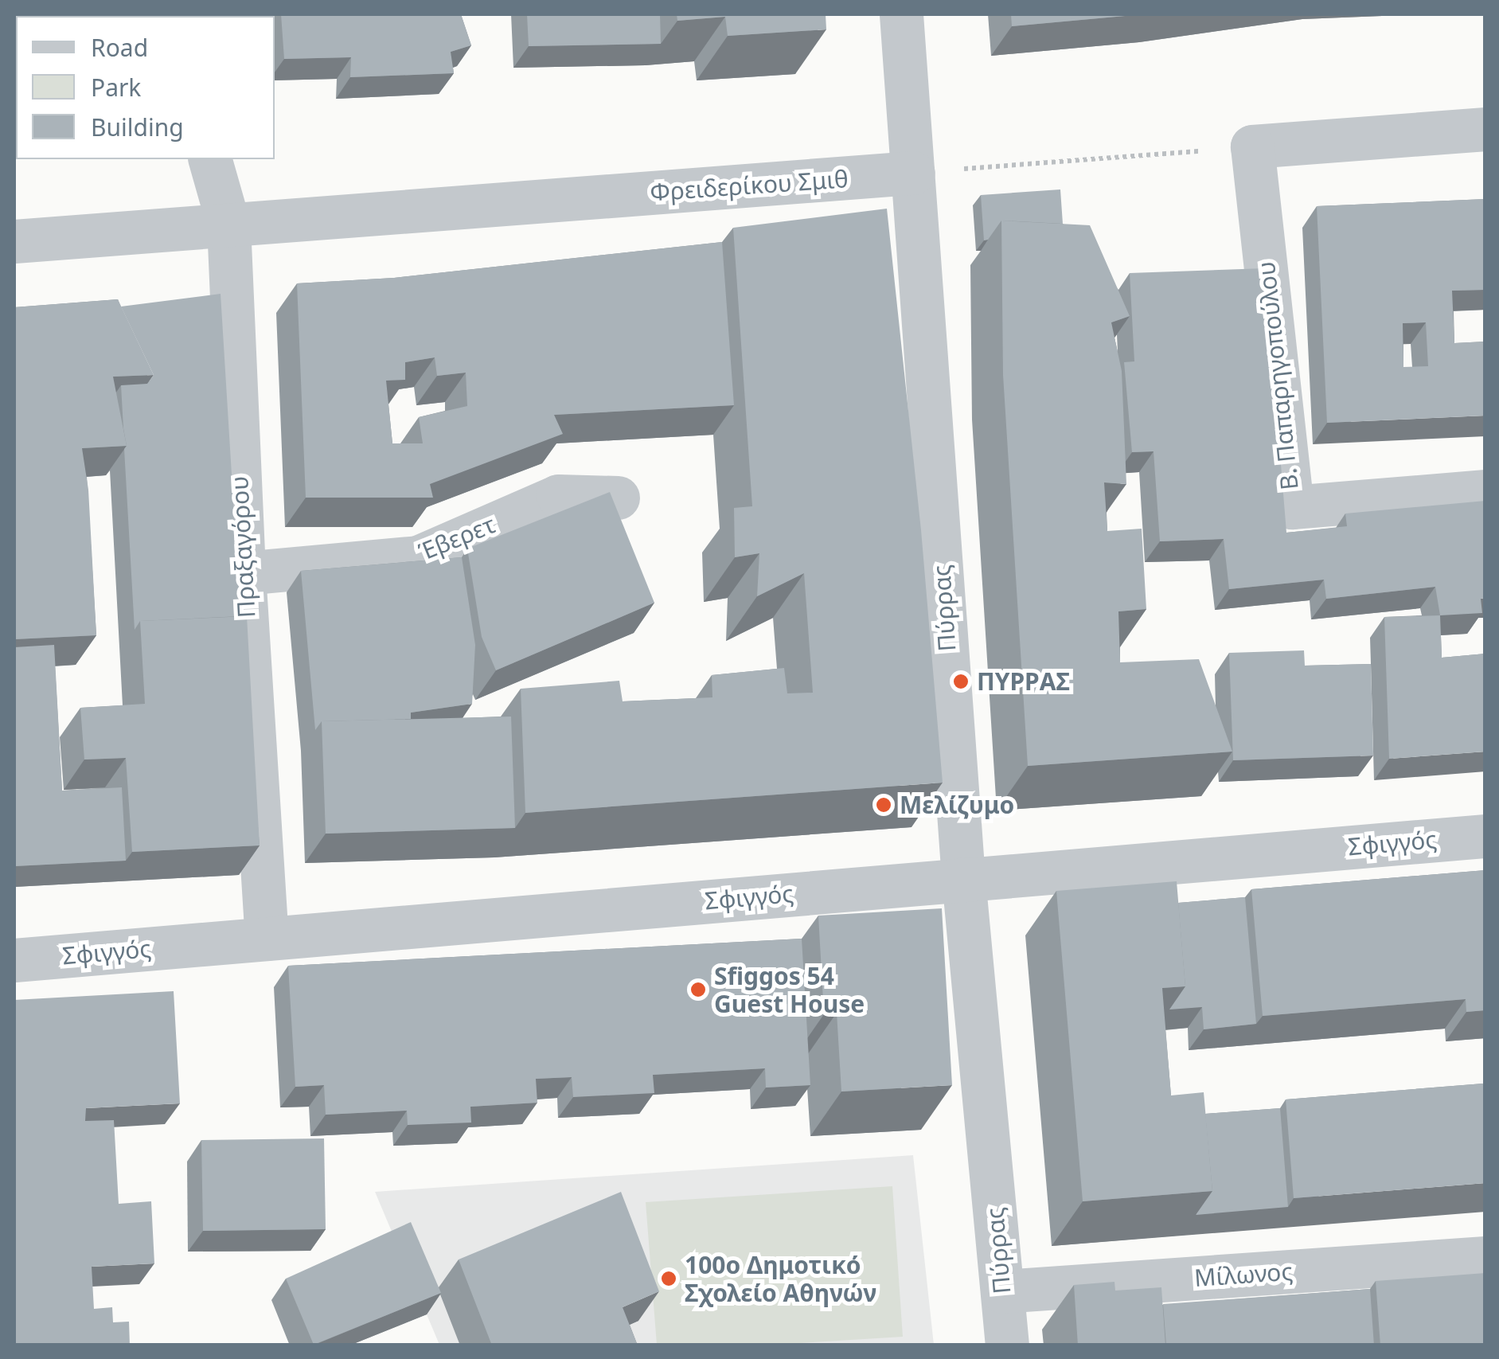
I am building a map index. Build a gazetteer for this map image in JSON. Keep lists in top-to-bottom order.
{
  "streets": {
    "street": [
      "Φρειδερίκου Σμιθ",
      "Β. Παπαρηγοπούλου",
      "Έβερετ",
      "Πραξαγόρου",
      "Πύρρας",
      "Σφιγγός",
      "Μίλωνος"
    ]
  },
  "crossings": [
    ["Φρειδερίκου Σμιθ", "Πραξαγόρου"],
    ["Φρειδερίκου Σμιθ", "Πύρρας"],
    ["Έβερετ", "Πραξαγόρου"],
    ["Πραξαγόρου", "Σφιγγός"],
    ["Πύρρας", "Σφιγγός"],
    ["Πύρρας", "Μίλωνος"]
  ],
  "places": [
    "ΠΥΡΡΑΣ",
    "Μελίζυμο",
    "Sfiggos 54 Guest House",
    "100ο Δημοτικό Σχολείο Αθηνών"
  ],
  "legend": ["Road", "Park", "Building"]
}
